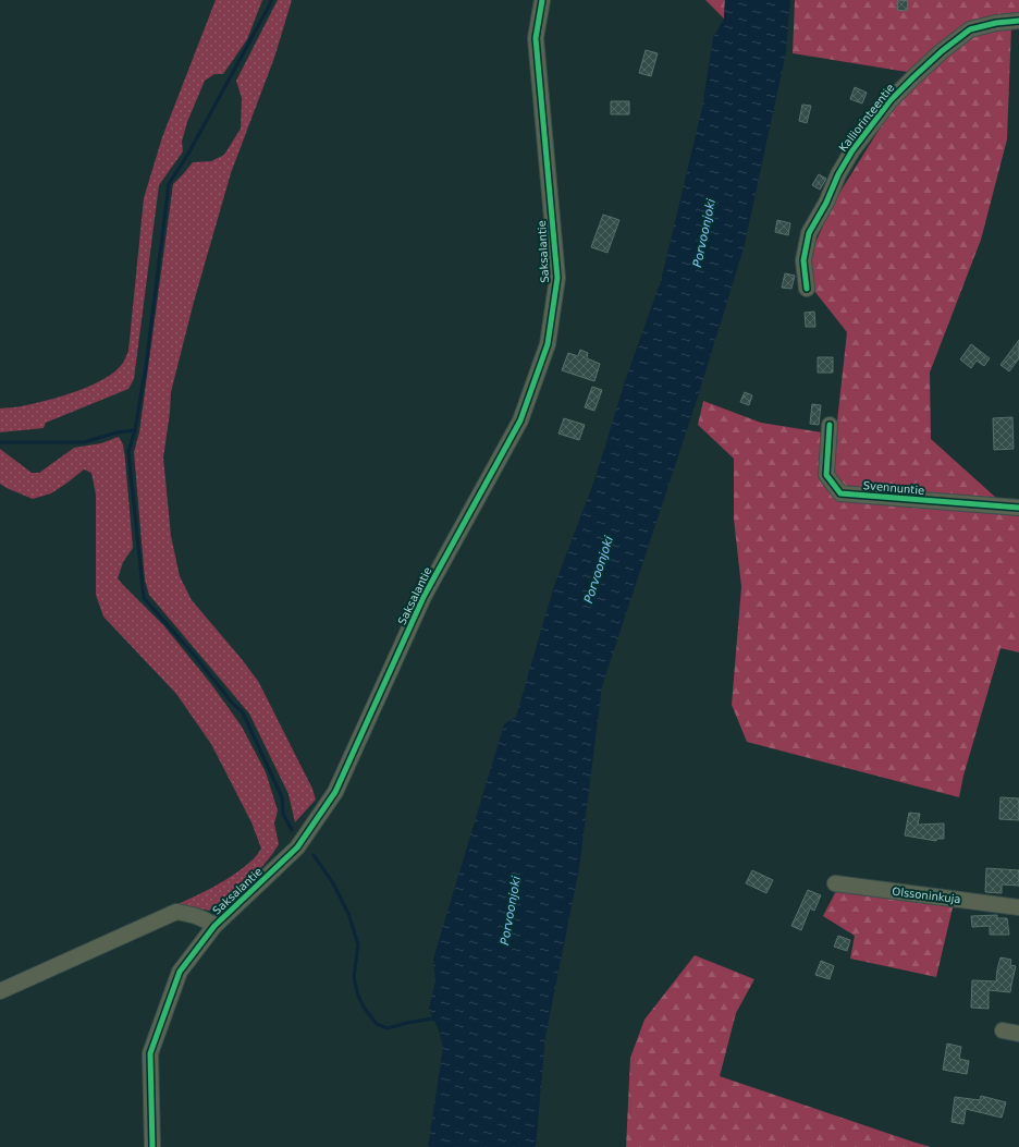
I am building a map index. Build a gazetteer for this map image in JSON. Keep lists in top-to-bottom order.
{
  "streets": {
    "street": [
      "Kalliorinteentie",
      "Saksalantie",
      "Svennuntie",
      "Olssoninkuja"
    ]
  },
  "water": ["Porvoonjoki"]
}
